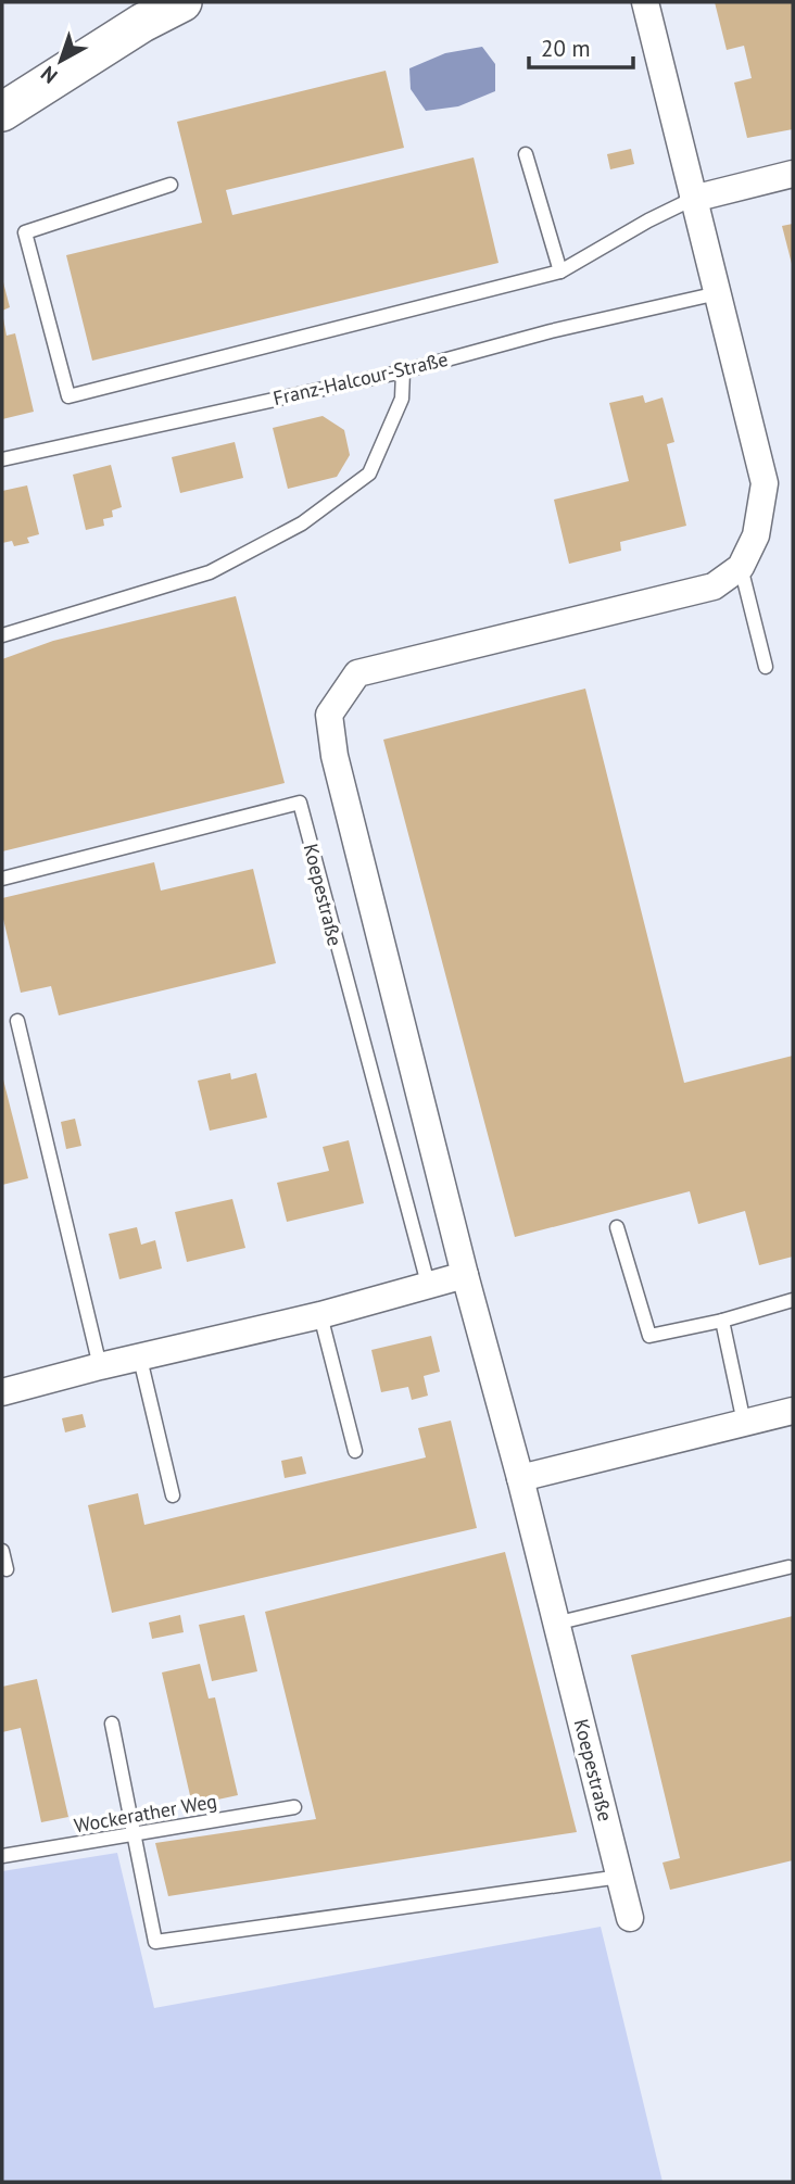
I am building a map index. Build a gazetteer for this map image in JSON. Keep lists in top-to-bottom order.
{
  "streets": {
    "street": ["Koepestraße"],
    "lane": ["Franz-Halcour-Straße", "Wockerather Weg"]
  },
  "scale_bar": "20 m",
  "north": "bottom left"
}
